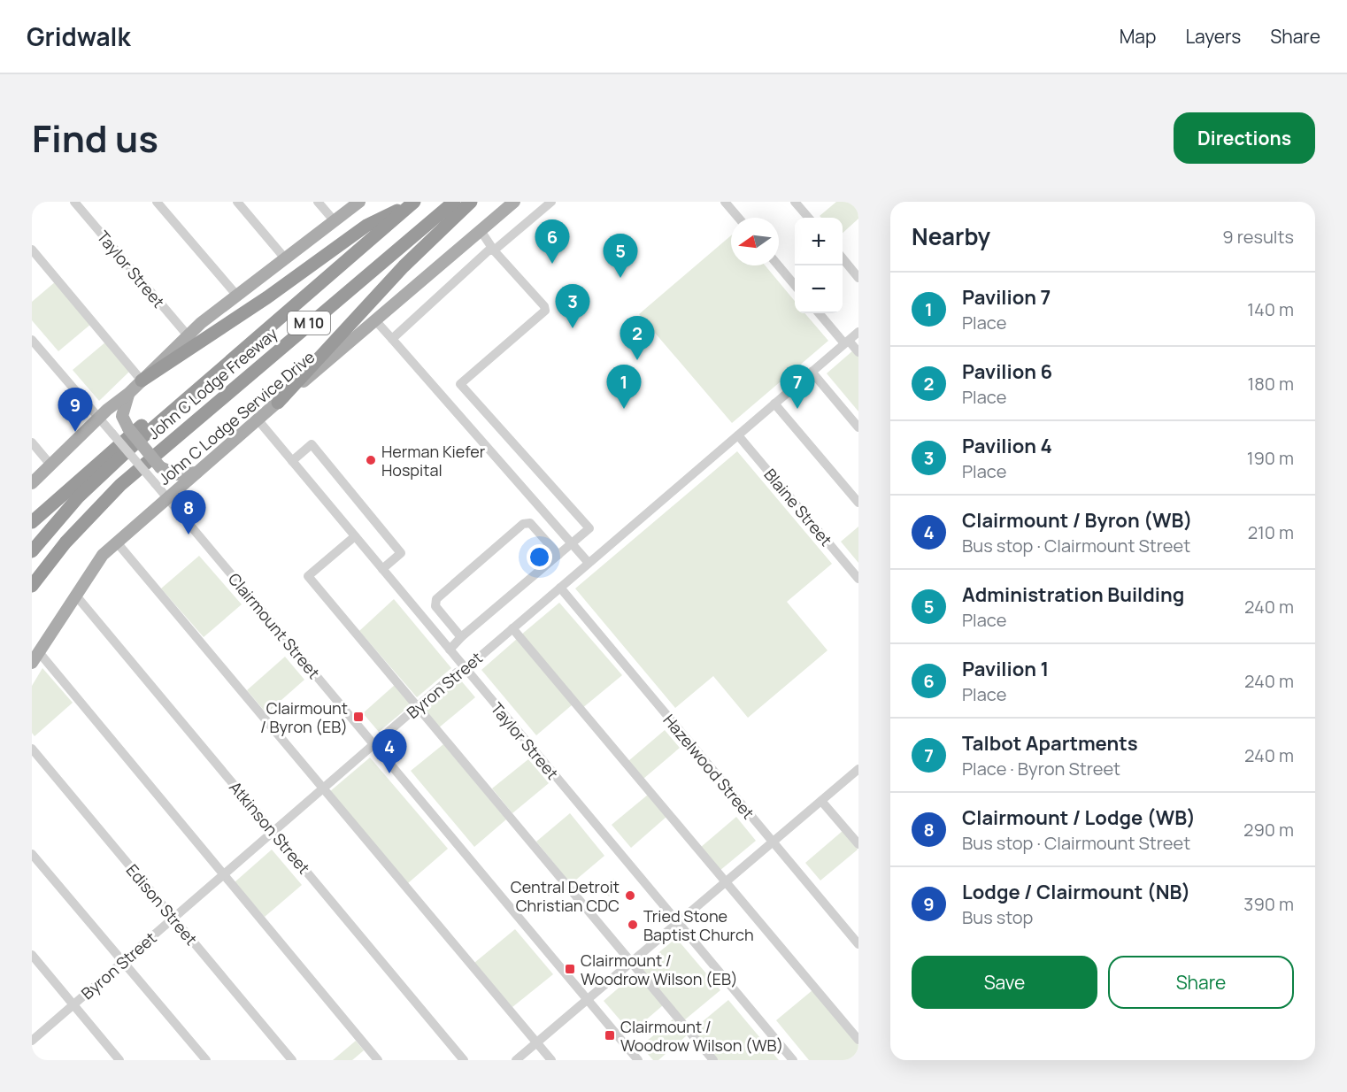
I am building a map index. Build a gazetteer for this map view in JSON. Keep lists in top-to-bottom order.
{
  "streets": {
    "highway": ["M 10", "John C Lodge Freeway"],
    "main road": ["John C Lodge Service Drive"],
    "street": [
      "Taylor Street",
      "Blaine Street",
      "Clairmount Street",
      "Byron Street",
      "Hazelwood Street",
      "Atkinson Street",
      "Edison Street"
    ]
  },
  "crossings": [
    ["Taylor Street", "John C Lodge Service Drive"],
    ["Taylor Street", "Byron Street"],
    ["John C Lodge Service Drive", "Clairmount Street"],
    ["John C Lodge Service Drive", "Atkinson Street"],
    ["Blaine Street", "Byron Street"],
    ["Clairmount Street", "Byron Street"],
    ["Byron Street", "Hazelwood Street"],
    ["Byron Street", "Atkinson Street"],
    ["Byron Street", "Edison Street"]
  ],
  "places": {
    "other": ["Herman Kiefer Hospital", "Central Detroit Christian CDC", "Tried Stone Baptist Church"],
    "transit": ["Clairmount / Byron (EB)", "Clairmount / Woodrow Wilson (EB)", "Clairmount / Woodrow Wilson (WB)"]
  },
  "north": "left",
  "page": {
    "header": "Gridwalk",
    "nav": ["Map", "Layers", "Share"],
    "title": "Find us",
    "buttons": [
      "Directions",
      ["Save", "Share"]
    ],
    "heading": ["Nearby", "9 results"],
    "map_buttons": ["+", "−"],
    "pins": [
      "6",
      "5",
      "3",
      "2",
      "1",
      "7",
      "9",
      "8",
      "4"
    ],
    "list": [
      {
        "mark": "1",
        "name": "Pavilion 7",
        "note": "Place",
        "value": "140 m"
      },
      {
        "mark": "2",
        "name": "Pavilion 6",
        "note": "Place",
        "value": "180 m"
      },
      {
        "mark": "3",
        "name": "Pavilion 4",
        "note": "Place",
        "value": "190 m"
      },
      {
        "mark": "4",
        "name": "Clairmount / Byron (WB)",
        "note": "Bus stop · Clairmount Street",
        "value": "210 m"
      },
      {
        "mark": "5",
        "name": "Administration Building",
        "note": "Place",
        "value": "240 m"
      },
      {
        "mark": "6",
        "name": "Pavilion 1",
        "note": "Place",
        "value": "240 m"
      },
      {
        "mark": "7",
        "name": "Talbot Apartments",
        "note": "Place · Byron Street",
        "value": "240 m"
      },
      {
        "mark": "8",
        "name": "Clairmount / Lodge (WB)",
        "note": "Bus stop · Clairmount Street",
        "value": "290 m"
      },
      {
        "mark": "9",
        "name": "Lodge / Clairmount (NB)",
        "note": "Bus stop",
        "value": "390 m"
      }
    ]
  }
}
